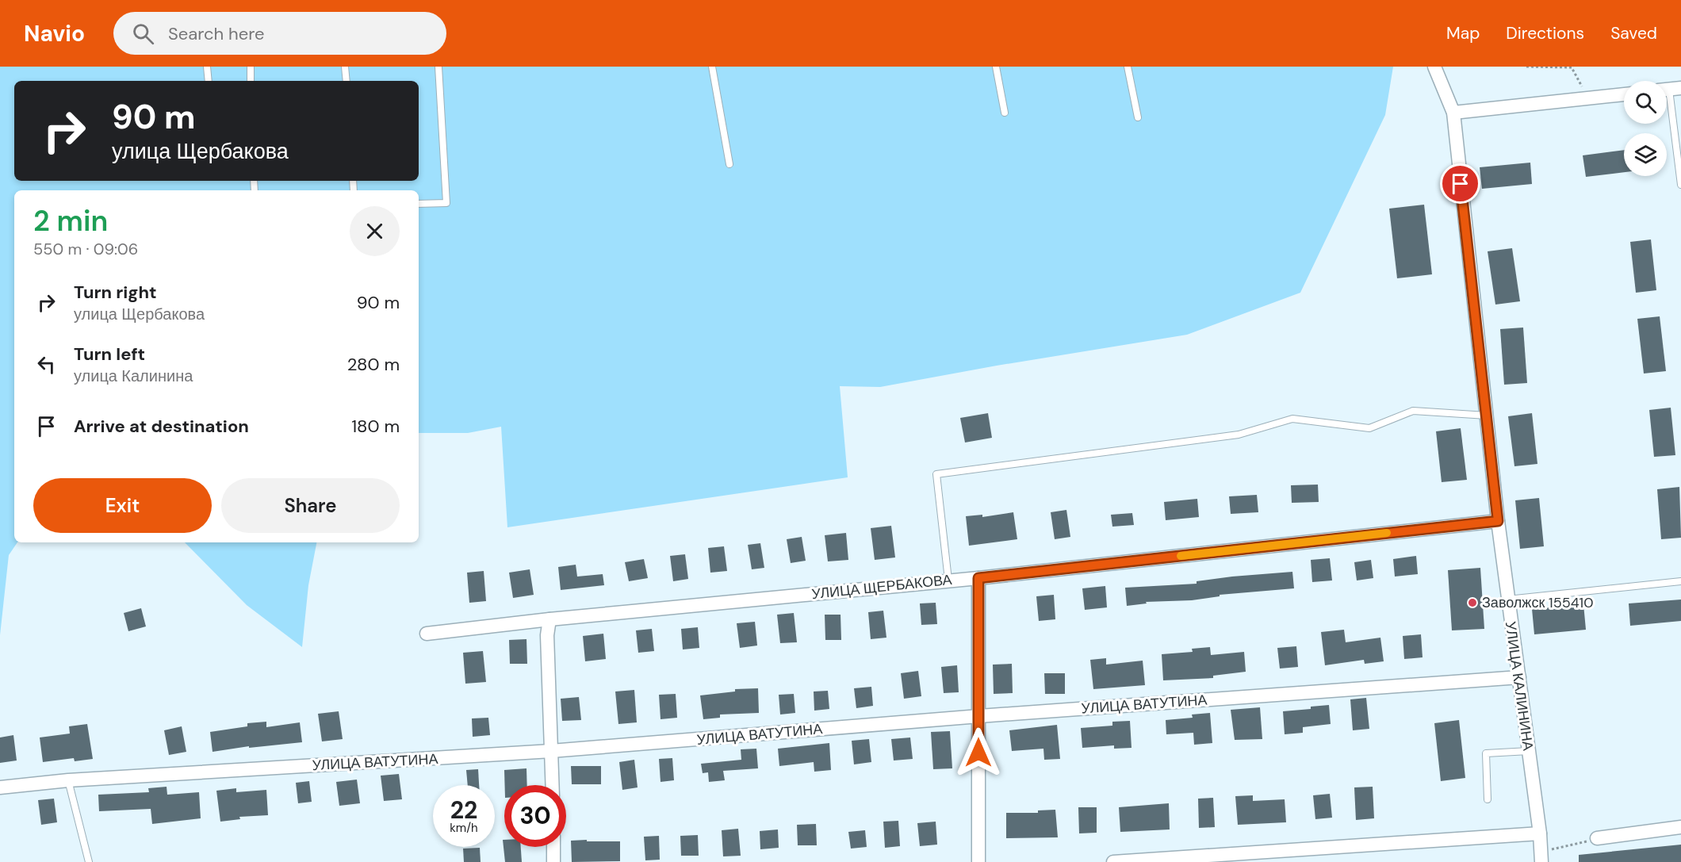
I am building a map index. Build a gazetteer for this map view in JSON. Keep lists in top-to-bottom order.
{
  "streets": {
    "street": ["УЛИЦА ЩЕРБАКОВА", "УЛИЦА КАЛИНИНА", "УЛИЦА ВАТУТИНА"]
  },
  "crossings": [
    ["УЛИЦА ЩЕРБАКОВА", "УЛИЦА КАЛИНИНА"],
    ["УЛИЦА КАЛИНИНА", "УЛИЦА ВАТУТИНА"]
  ],
  "places": ["Заволжск 155410"],
  "page": {
    "header": "Navio",
    "search": "Search here",
    "nav": ["Map", "Directions", "Saved"],
    "turn": ["90 m", "улица Щербакова"],
    "heading": ["2 min", "550 m · 09:06"],
    "list": [
      {
        "name": "Turn right",
        "note": "улица Щербакова",
        "value": "90 m"
      },
      {
        "name": "Turn left",
        "note": "улица Калинина",
        "value": "280 m"
      },
      {
        "name": "Arrive at destination",
        "value": "180 m"
      }
    ],
    "buttons": ["Exit", "Share"],
    "speed": "22 km/h",
    "limit": "30"
  }
}
